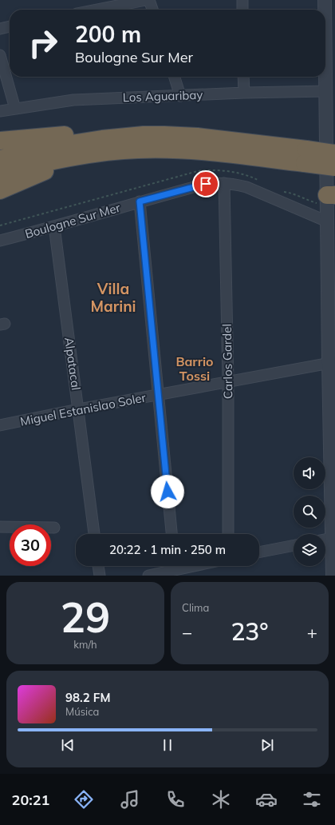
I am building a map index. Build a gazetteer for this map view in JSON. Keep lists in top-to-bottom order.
{
  "streets": {
    "street": [
      "Los Aguaribay",
      "Boulogne Sur Mer",
      "Carlos Gardel",
      "Alpatacal",
      "Miguel Estanislao Soler"
    ]
  },
  "crossings": [
    ["Boulogne Sur Mer", "Carlos Gardel"],
    ["Boulogne Sur Mer", "Alpatacal"],
    ["Carlos Gardel", "Miguel Estanislao Soler"],
    ["Alpatacal", "Miguel Estanislao Soler"]
  ],
  "districts": ["Villa Marini", "Barrio Tossi"],
  "page": {
    "turn": ["200 m", "Boulogne Sur Mer"],
    "limit": "30",
    "trip": "20:22 · 1 min · 250 m",
    "tile": [
      ["29", "km/h"],
      "Clima"
    ],
    "heat": ["−", "23°", "+"],
    "song": ["98.2 FM", "Música"],
    "tabs": "20:21"
  }
}
